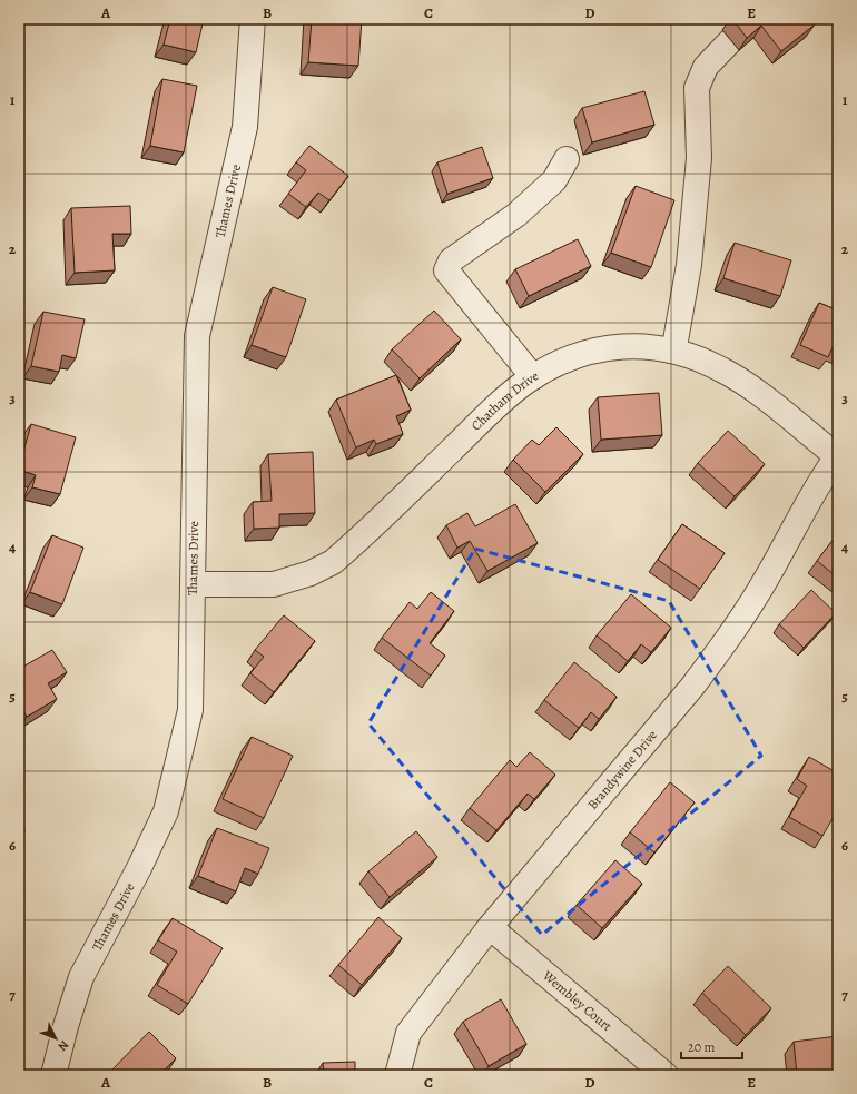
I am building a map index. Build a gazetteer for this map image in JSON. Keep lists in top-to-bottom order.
{
  "streets": {
    "street": [
      "Thames Drive",
      "Chatham Drive",
      "Brandywine Drive",
      "Wembley Court"
    ]
  },
  "crossings": [
    ["Thames Drive", "Chatham Drive"],
    ["Chatham Drive", "Brandywine Drive"],
    ["Brandywine Drive", "Wembley Court"]
  ],
  "scale_bar": "20 m",
  "north": "bottom right",
  "grid": {
    "columns": [
      "A",
      "B",
      "C",
      "D",
      "E"
    ],
    "rows": [
      "1",
      "2",
      "3",
      "4",
      "5",
      "6",
      "7"
    ]
  }
}
